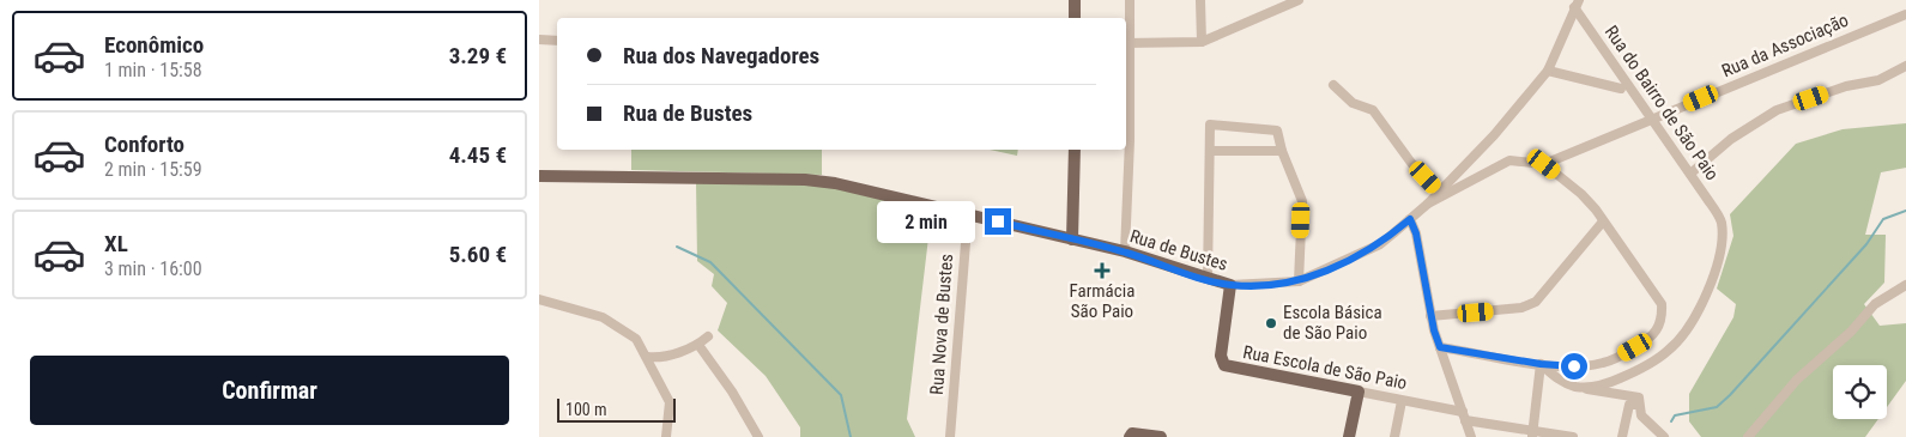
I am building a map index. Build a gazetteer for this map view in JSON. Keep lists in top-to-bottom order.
{
  "streets": {
    "main road": ["Rua de Bustes", "Rua Escola de São Paio"],
    "street": ["Rua da Associação", "Rua do Bairro de São Paio", "Rua Nova de Bustes"]
  },
  "crossings": [
    ["Rua da Associação", "Rua do Bairro de São Paio"],
    ["Rua do Bairro de São Paio", "Rua de Bustes"],
    ["Rua de Bustes", "Rua Nova de Bustes"],
    ["Rua de Bustes", "Rua Escola de São Paio"]
  ],
  "places": {
    "health": ["Farmácia São Paio"],
    "other": ["Escola Básica de São Paio"]
  },
  "scale_bar": "100 m",
  "page": {
    "list": [
      {
        "name": "Econômico",
        "note": "1 min · 15:58",
        "value": "3.29 €"
      },
      {
        "name": "Conforto",
        "note": "2 min · 15:59",
        "value": "4.45 €"
      },
      {
        "name": "XL",
        "note": "3 min · 16:00",
        "value": "5.60 €"
      }
    ],
    "banner": ["Rua dos Navegadores", "Rua de Bustes"],
    "bubble": "2 min",
    "buttons": "Confirmar",
    "scale": "100 m"
  }
}
